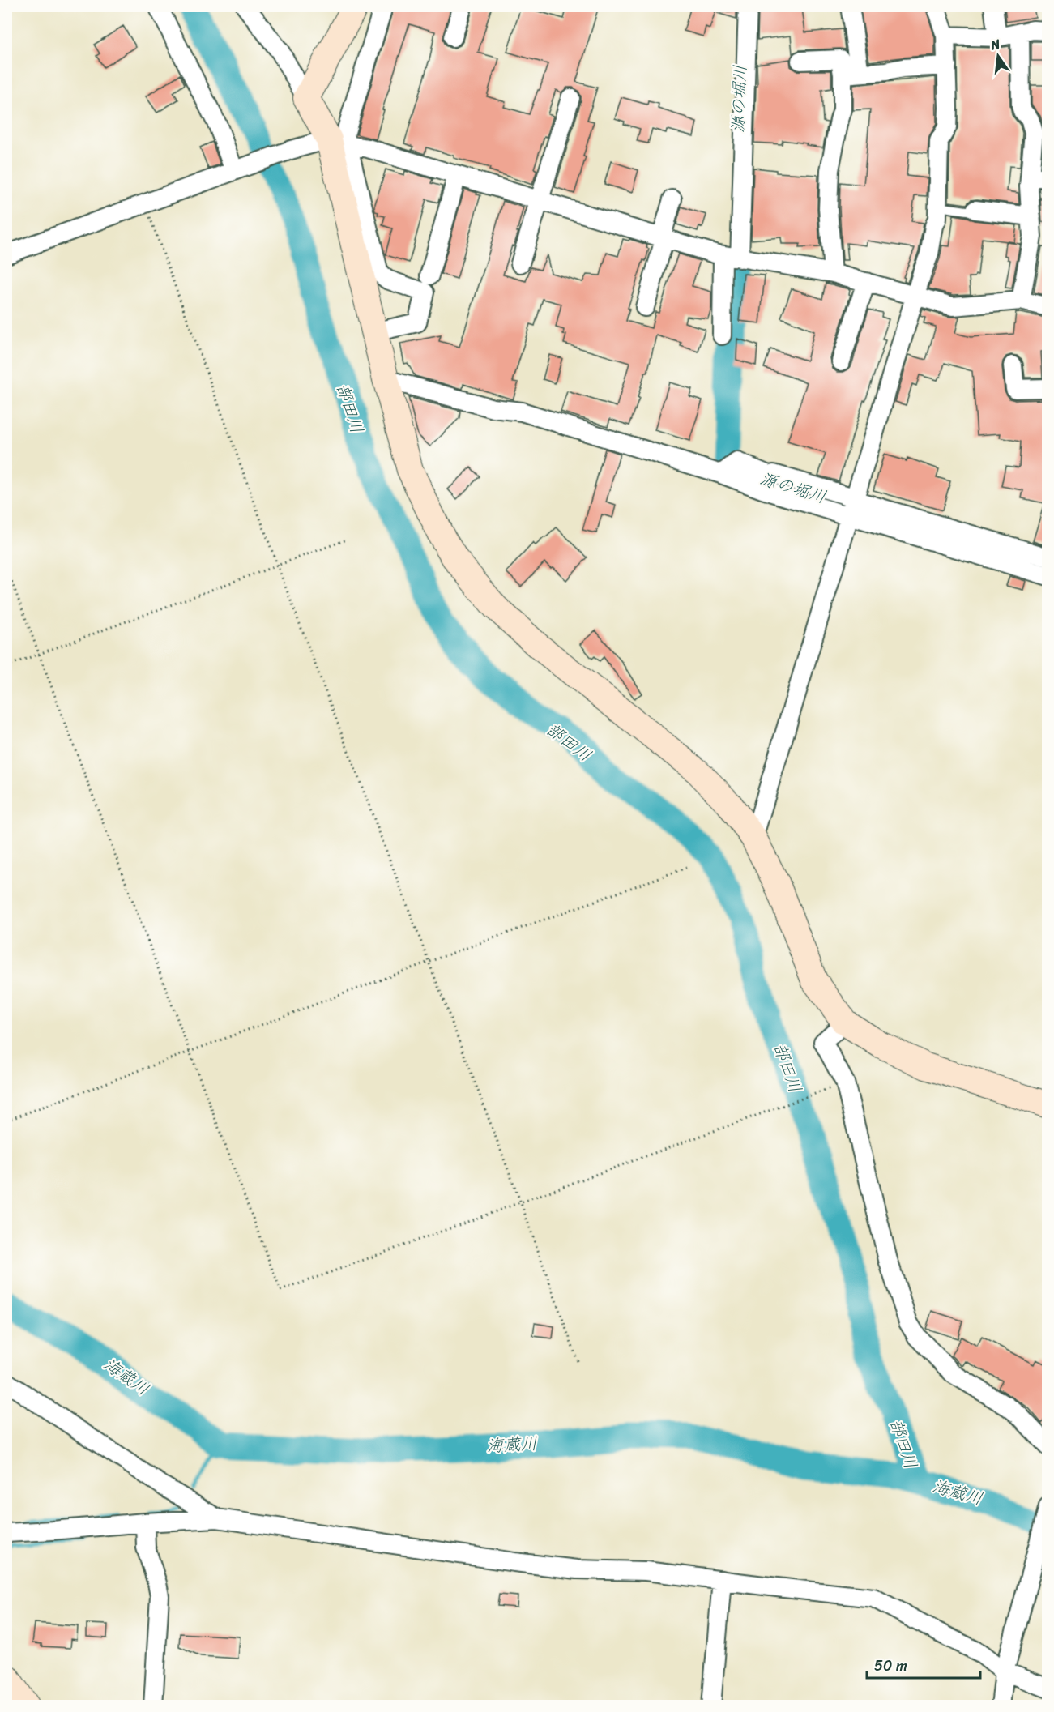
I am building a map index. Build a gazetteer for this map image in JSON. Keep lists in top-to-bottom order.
{
  "water": ["源の堀川", "部田川", "海蔵川"],
  "scale_bar": "50 m",
  "north": "top"
}
